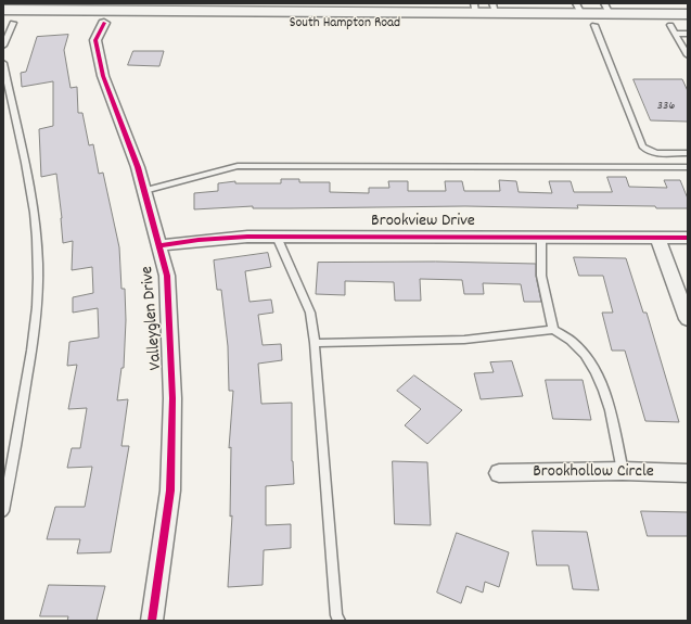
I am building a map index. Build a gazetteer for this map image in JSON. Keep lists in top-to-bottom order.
{
  "streets": {
    "main road": ["South Hampton Road"],
    "street": ["Brookview Drive", "Valleyglen Drive", "Brookhollow Circle"]
  },
  "crossings": [
    ["South Hampton Road", "Valleyglen Drive"],
    ["Brookview Drive", "Valleyglen Drive"]
  ],
  "house_numbers": ["336"]
}
